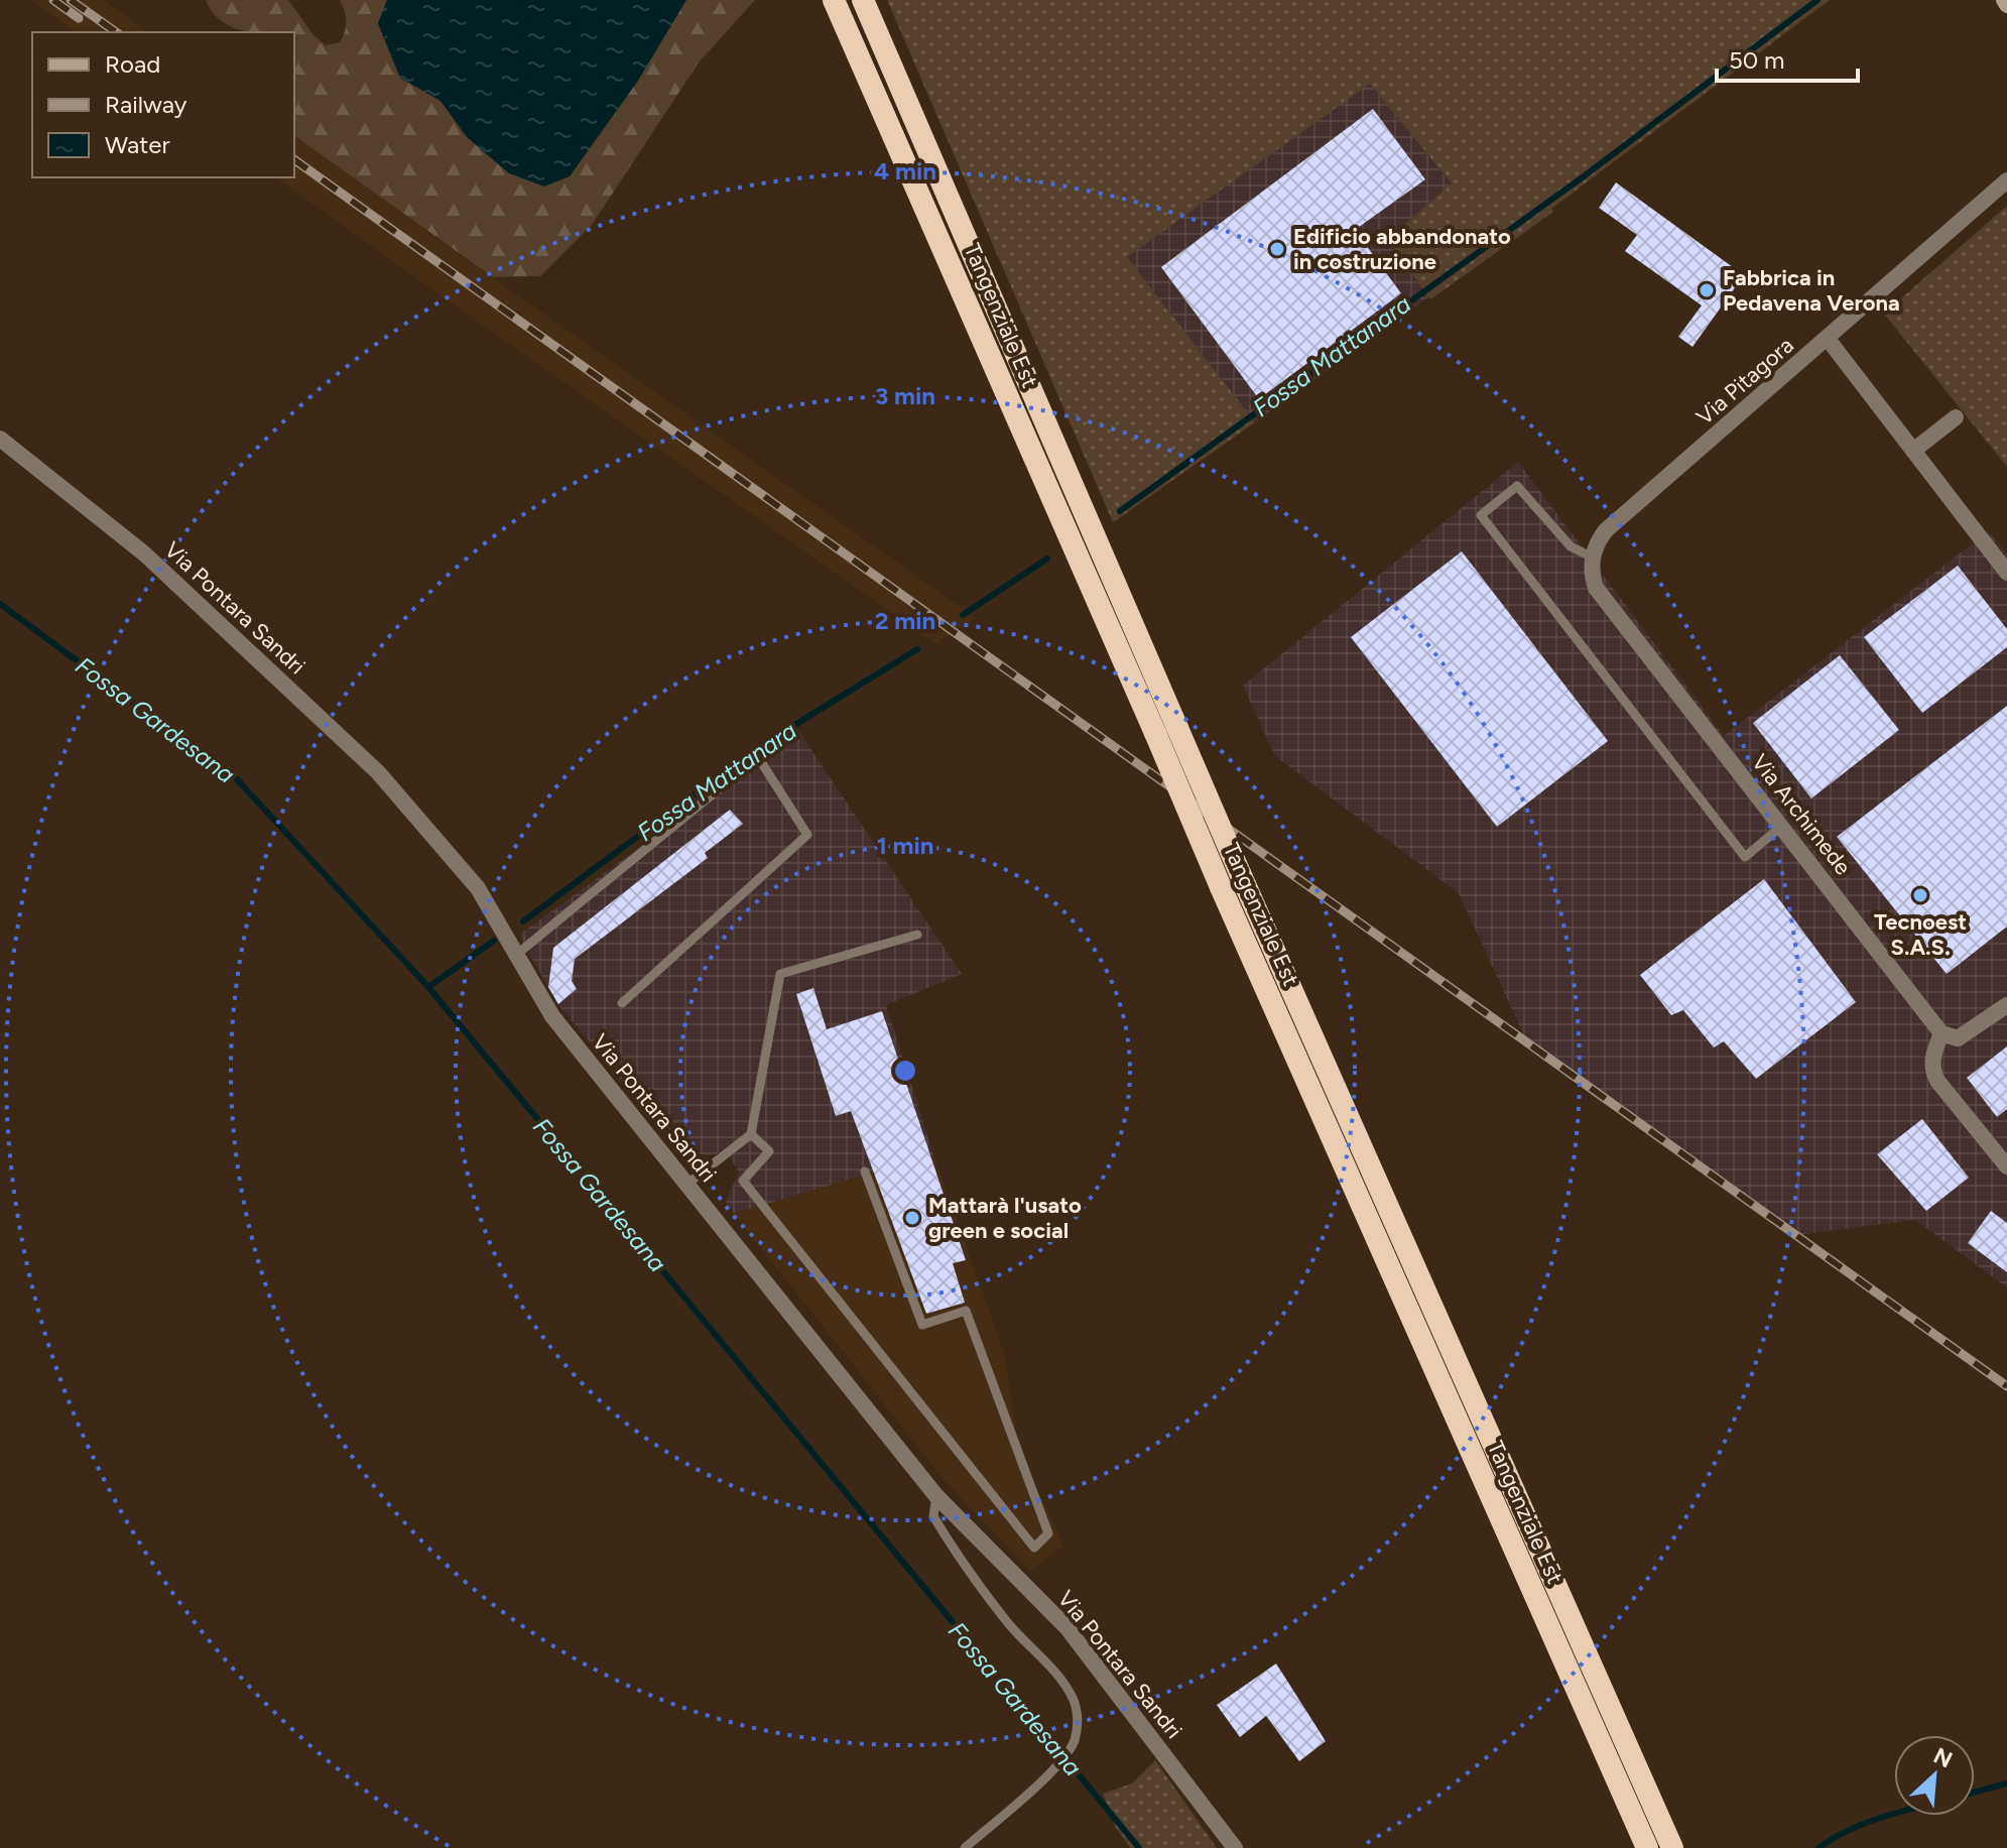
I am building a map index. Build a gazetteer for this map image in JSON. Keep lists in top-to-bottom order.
{
  "streets": {
    "highway": ["Tangenziale Est"],
    "street": ["Via Pitagora", "Via Pontara Sandri", "Via Archimede"]
  },
  "crossings": [
    ["Via Pitagora", "Via Archimede"]
  ],
  "water": ["Fossa Mattanara", "Fossa Gardesana"],
  "places": [
    "Edificio abbandonato in costruzione",
    "Fabbrica in Pedavena Verona",
    "Tecnoest S.A.S.",
    "Mattarà l'usato green e social"
  ],
  "legend": ["Road", "Railway", "Water"],
  "scale_bar": "50 m",
  "north": "top right",
  "rings": [
    "4 min",
    "3 min",
    "2 min",
    "1 min"
  ]
}
